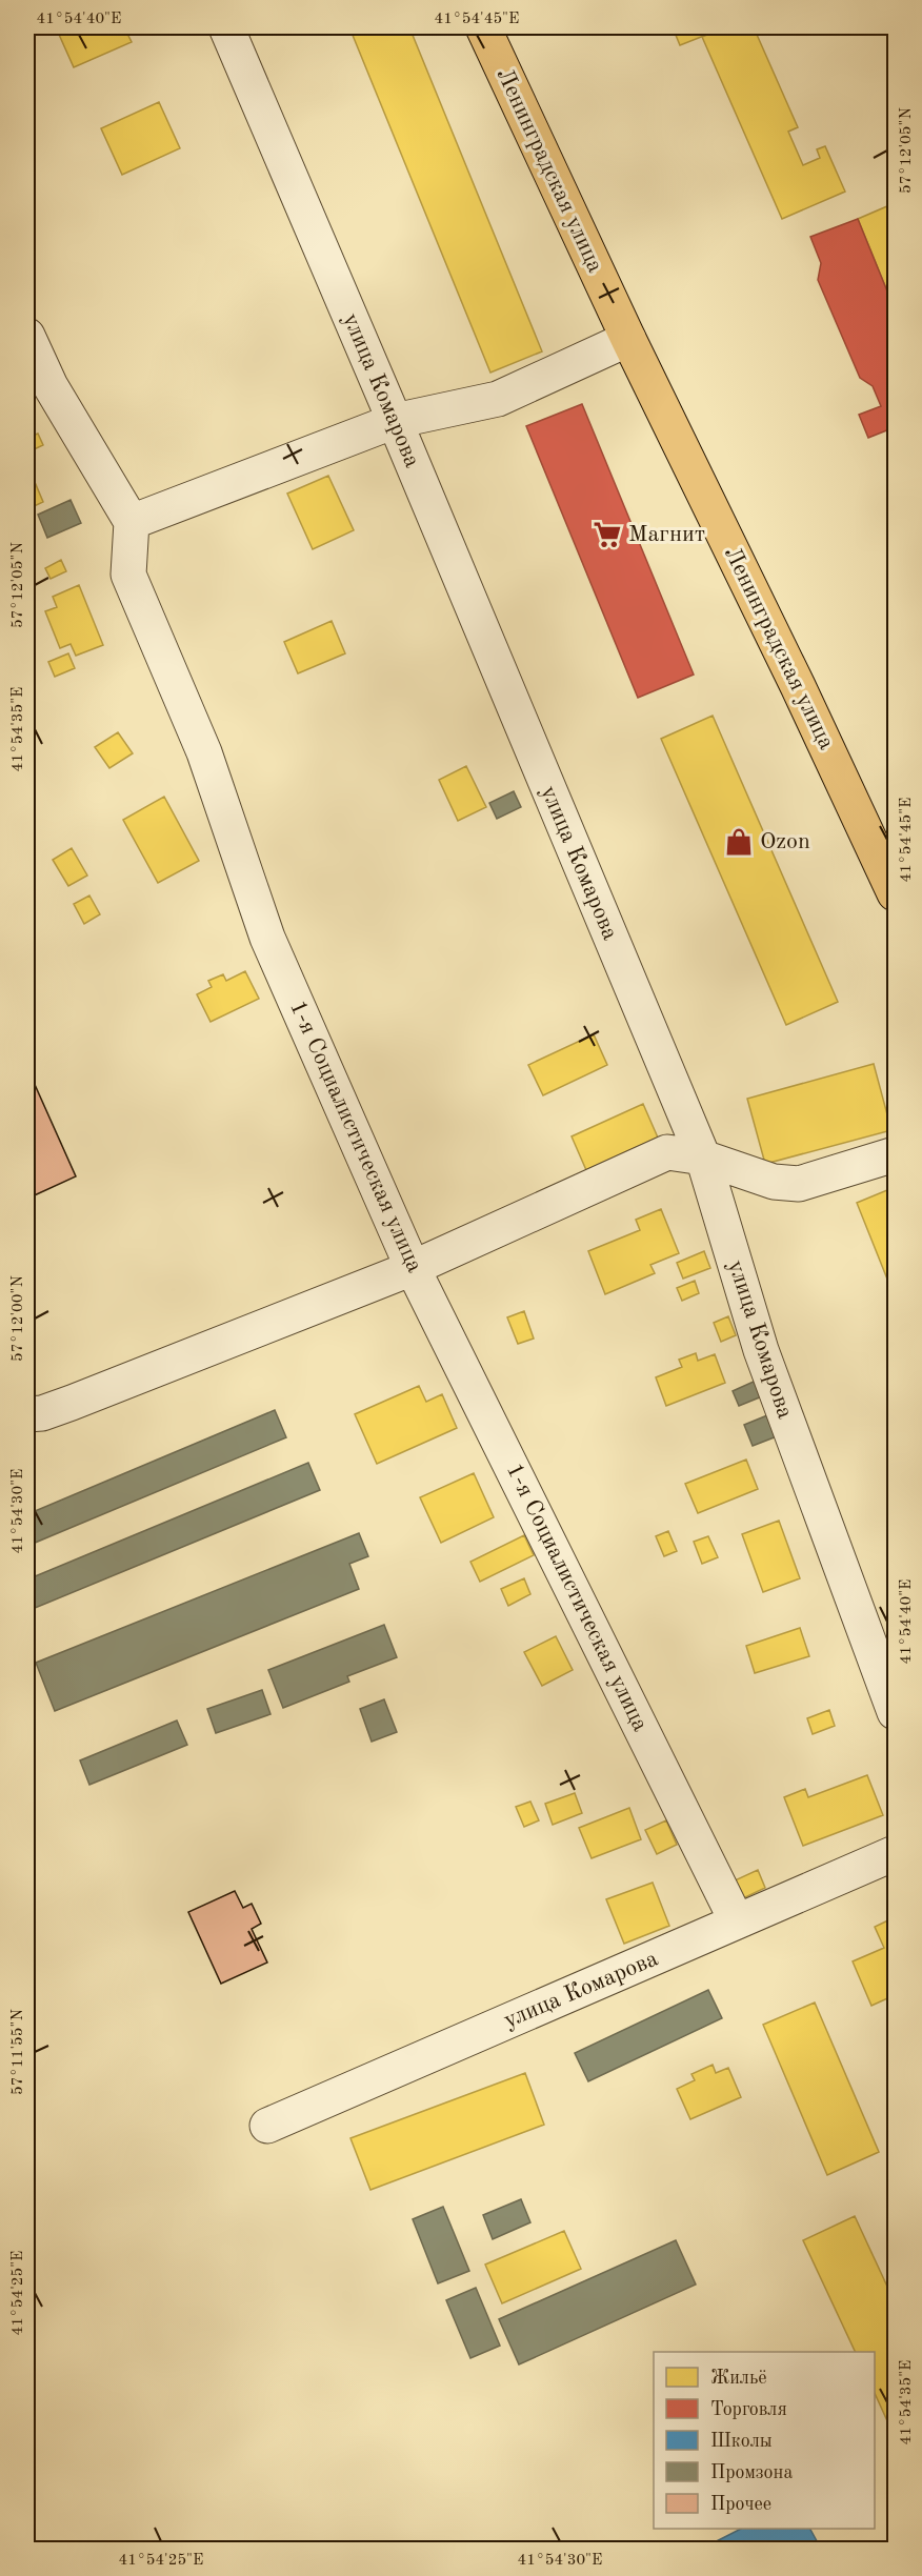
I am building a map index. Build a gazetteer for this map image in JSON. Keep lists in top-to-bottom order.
{
  "streets": {
    "main road": ["Ленинградская улица"],
    "street": ["улица Комарова", "1-я Социалистическая улица"]
  },
  "crossings": [
    ["улица Комарова", "1-я Социалистическая улица"]
  ],
  "places": {
    "supermarket": ["Магнит"],
    "shop": ["Ozon"]
  },
  "legend": [
    "Жильё",
    "Торговля",
    "Школы",
    "Промзона",
    "Прочее"
  ],
  "coordinates": [
    "41°54'40\"E",
    "41°54'45\"E",
    "57°12'05\"N",
    "41°54'35\"E",
    "57°12'00\"N",
    "41°54'30\"E",
    "57°11'55\"N",
    "41°54'25\"E"
  ]
}
